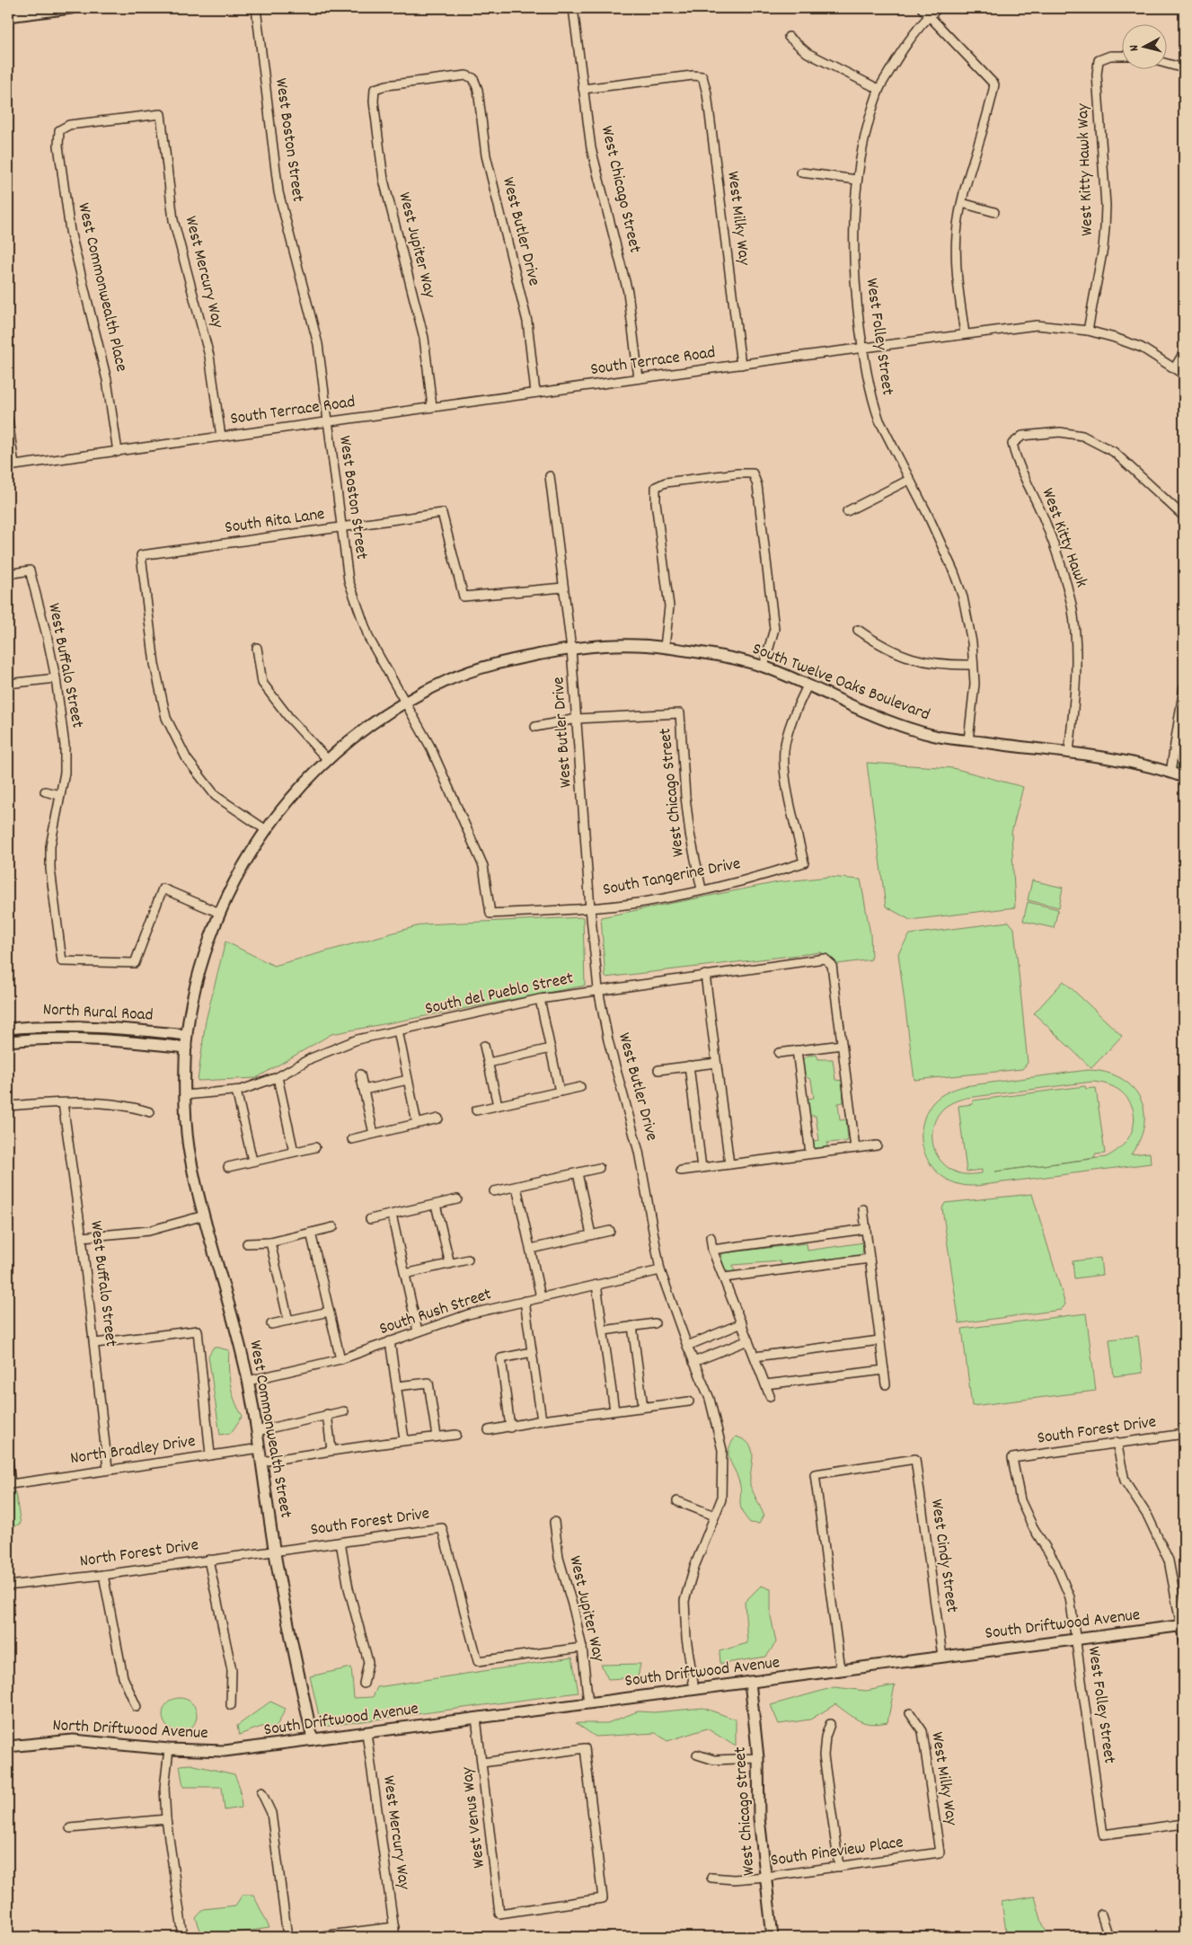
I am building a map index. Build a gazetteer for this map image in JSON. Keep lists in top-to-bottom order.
{
  "streets": {
    "street": [
      "West Boston Street",
      "West Kitty Hawk Way",
      "West Chicago Street",
      "West Milky Way",
      "West Butler Drive",
      "West Jupiter Way",
      "West Mercury Way",
      "West Commonwealth Place",
      "West Folley Street",
      "South Terrace Road",
      "South Rita Lane",
      "West Kitty Hawk",
      "West Buffalo Street",
      "South Twelve Oaks Boulevard",
      "South Tangerine Drive",
      "South del Pueblo Street",
      "North Rural Road",
      "South Rush Street",
      "West Commonwealth Street",
      "South Forest Drive",
      "North Bradley Drive",
      "North Forest Drive",
      "West Cindy Street",
      "South Driftwood Avenue",
      "North Driftwood Avenue",
      "West Venus Way",
      "South Pineview Place"
    ]
  },
  "crossings": [
    ["West Boston Street", "South Terrace Road"],
    ["West Boston Street", "South Rita Lane"],
    ["West Boston Street", "South Twelve Oaks Boulevard"],
    ["West Boston Street", "South Tangerine Drive"],
    ["West Kitty Hawk Way", "South Terrace Road"],
    ["West Chicago Street", "West Milky Way"],
    ["West Chicago Street", "West Butler Drive"],
    ["West Chicago Street", "South Terrace Road"],
    ["West Chicago Street", "South Tangerine Drive"],
    ["West Chicago Street", "South Driftwood Avenue"],
    ["West Chicago Street", "South Pineview Place"],
    ["West Milky Way", "South Terrace Road"],
    ["West Milky Way", "South Pineview Place"],
    ["West Butler Drive", "West Jupiter Way"],
    ["West Butler Drive", "South Terrace Road"],
    ["West Butler Drive", "South Rita Lane"],
    ["West Butler Drive", "South Twelve Oaks Boulevard"],
    ["West Butler Drive", "South Tangerine Drive"],
    ["West Butler Drive", "South del Pueblo Street"],
    ["West Butler Drive", "South Rush Street"],
    ["West Butler Drive", "South Driftwood Avenue"],
    ["West Jupiter Way", "South Terrace Road"],
    ["West Jupiter Way", "South Forest Drive"],
    ["West Jupiter Way", "South Driftwood Avenue"],
    ["West Mercury Way", "West Commonwealth Place"],
    ["West Mercury Way", "South Terrace Road"],
    ["West Mercury Way", "South Driftwood Avenue"],
    ["West Commonwealth Place", "South Terrace Road"],
    ["West Folley Street", "South Terrace Road"],
    ["West Folley Street", "South Twelve Oaks Boulevard"],
    ["West Folley Street", "South Forest Drive"],
    ["West Folley Street", "South Driftwood Avenue"],
    ["South Rita Lane", "South Twelve Oaks Boulevard"],
    ["West Kitty Hawk", "South Twelve Oaks Boulevard"],
    ["West Buffalo Street", "South Twelve Oaks Boulevard"],
    ["West Buffalo Street", "North Bradley Drive"],
    ["South Twelve Oaks Boulevard", "South Tangerine Drive"],
    ["South Twelve Oaks Boulevard", "North Rural Road"],
    ["South Twelve Oaks Boulevard", "West Commonwealth Street"],
    ["South del Pueblo Street", "West Commonwealth Street"],
    ["North Rural Road", "West Commonwealth Street"],
    ["South Rush Street", "West Commonwealth Street"],
    ["West Commonwealth Street", "South Forest Drive"],
    ["West Commonwealth Street", "North Bradley Drive"],
    ["West Commonwealth Street", "North Forest Drive"],
    ["West Commonwealth Street", "South Driftwood Avenue"],
    ["South Forest Drive", "North Forest Drive"],
    ["West Cindy Street", "South Driftwood Avenue"],
    ["South Driftwood Avenue", "North Driftwood Avenue"],
    ["South Driftwood Avenue", "West Venus Way"]
  ],
  "north": "left"
}
